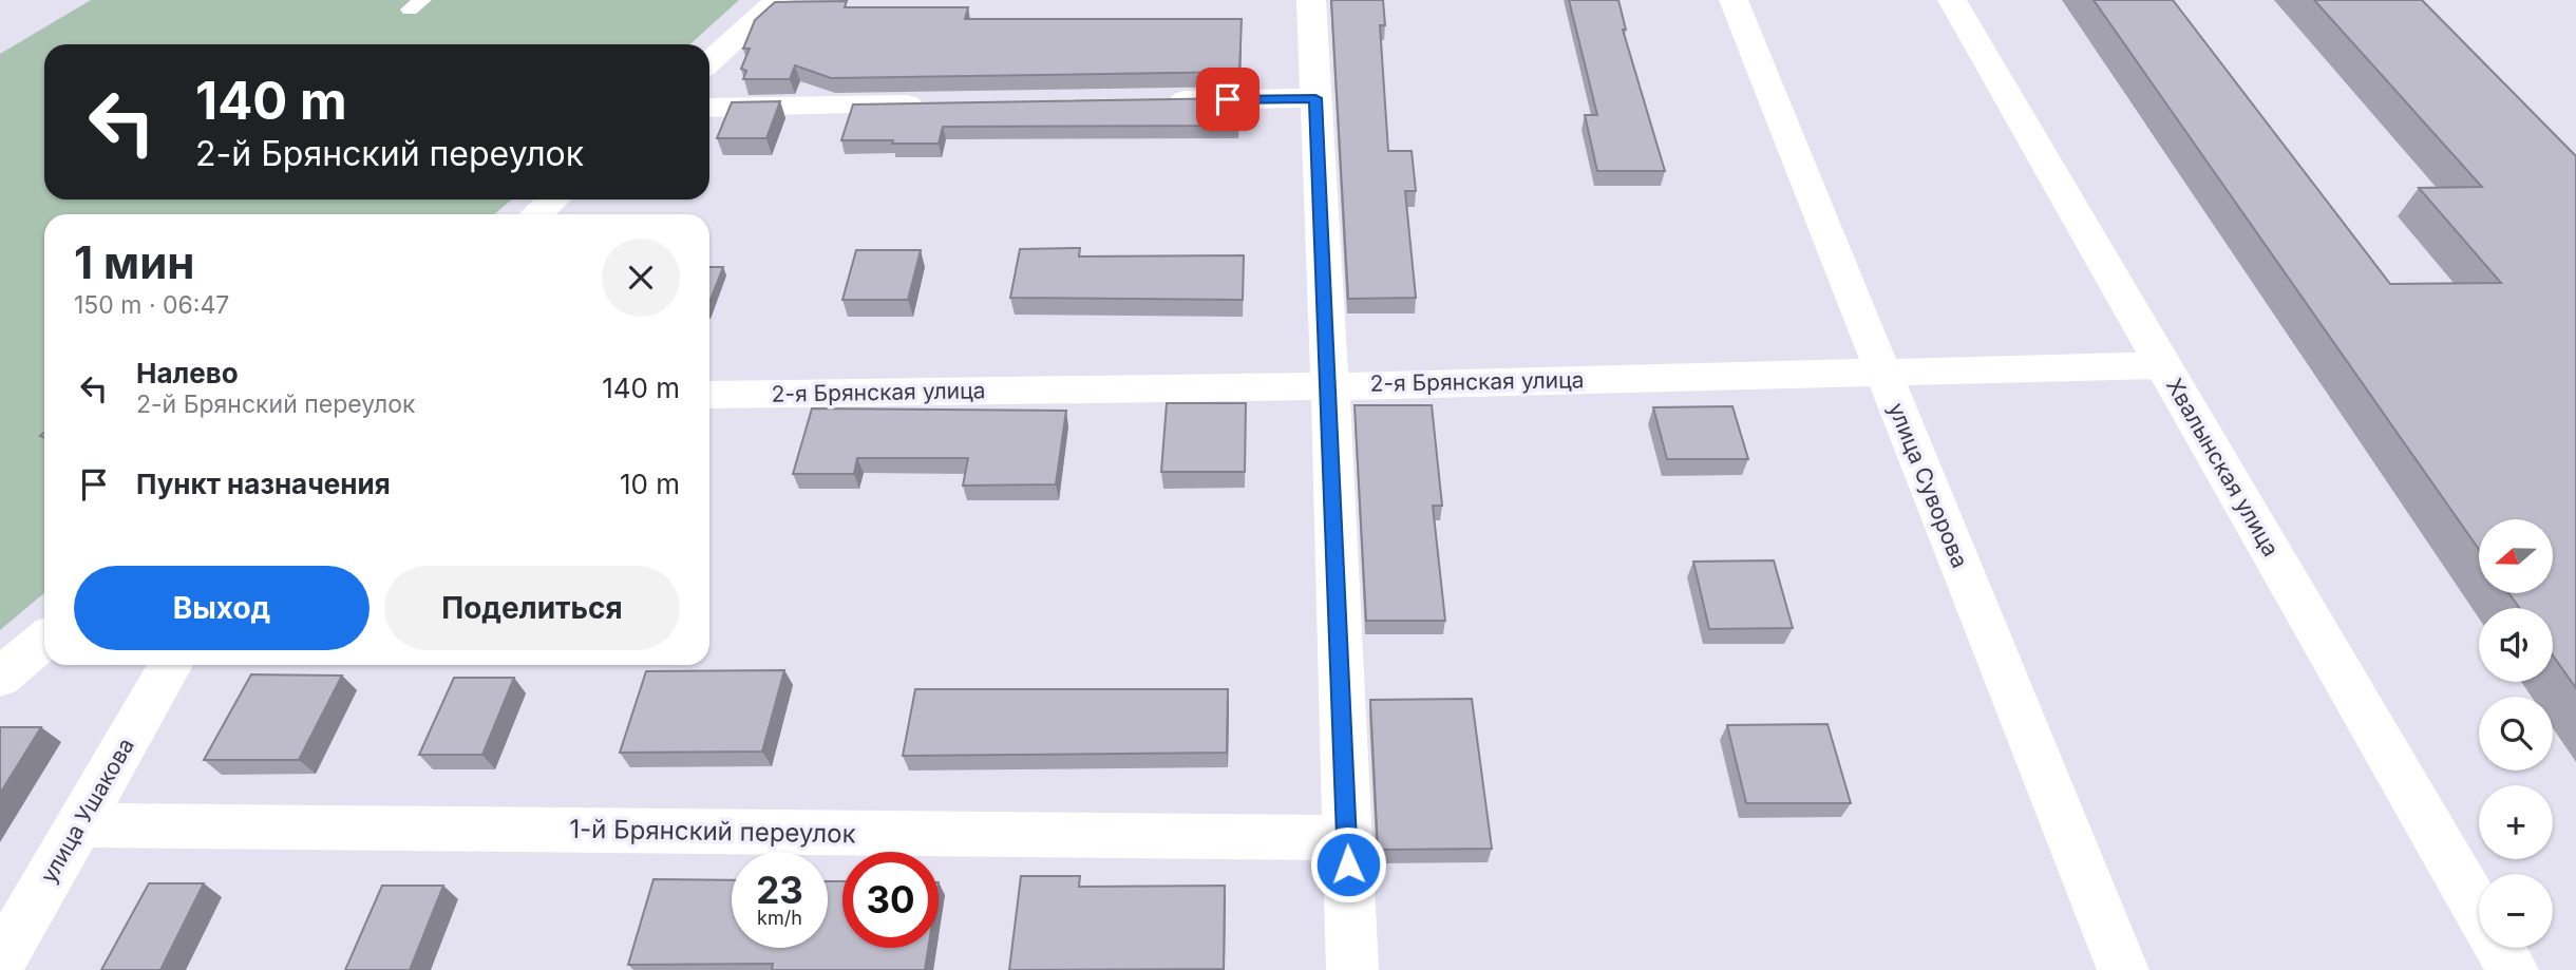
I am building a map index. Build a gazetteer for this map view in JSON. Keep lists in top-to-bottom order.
{
  "streets": {
    "street": [
      "2-я Брянская улица",
      "Хвалынская улица",
      "улица Суворова",
      "улица Ушакова",
      "1-й Брянский переулок"
    ]
  },
  "crossings": [
    ["2-я Брянская улица", "Хвалынская улица"],
    ["2-я Брянская улица", "улица Суворова"],
    ["улица Ушакова", "1-й Брянский переулок"]
  ],
  "north": "left",
  "page": {
    "turn": ["140 m", "2-й Брянский переулок"],
    "heading": ["1 мин", "150 m · 06:47"],
    "list": [
      {
        "name": "Налево",
        "note": "2-й Брянский переулок",
        "value": "140 m"
      },
      {
        "name": "Пункт назначения",
        "value": "10 m"
      }
    ],
    "map_buttons": ["+", "−"],
    "buttons": ["Выход", "Поделиться"],
    "speed": "23 km/h",
    "limit": "30"
  }
}
